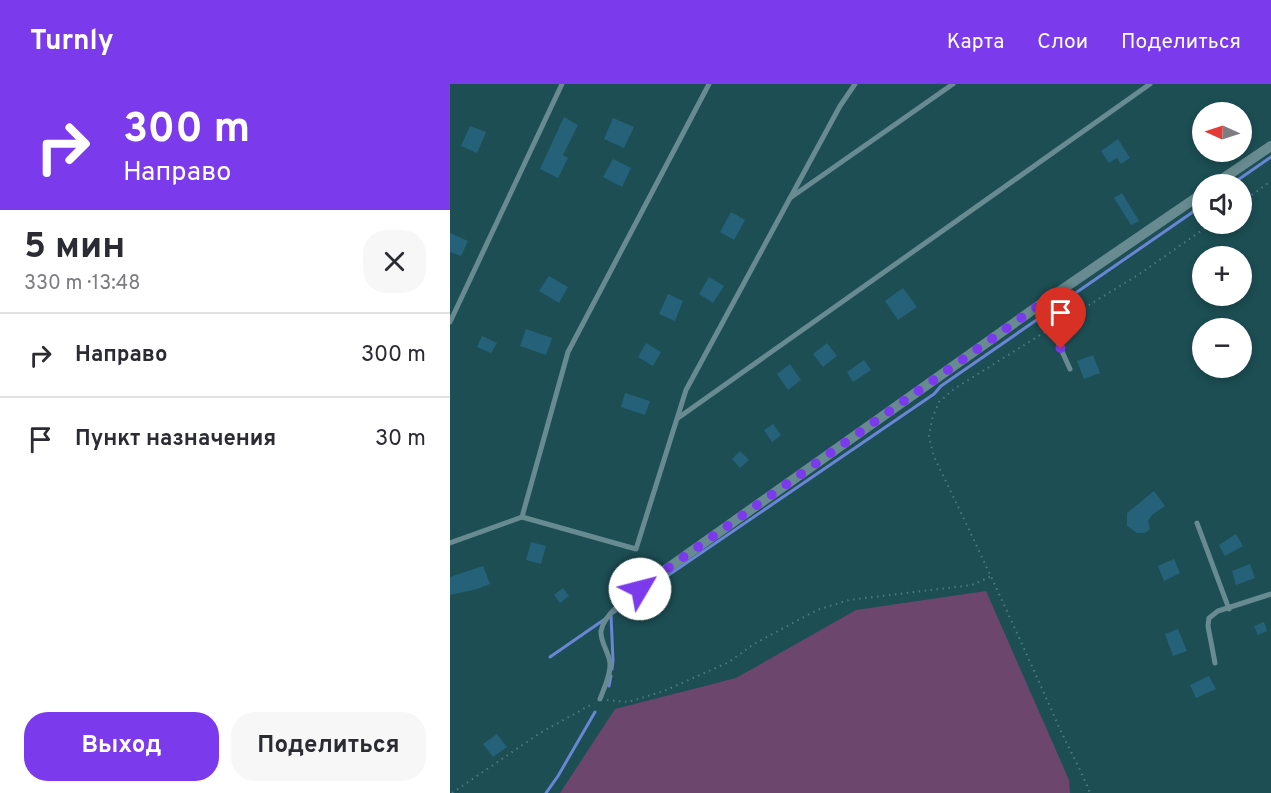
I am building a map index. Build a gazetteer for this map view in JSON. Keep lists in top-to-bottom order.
{
  "north": "left",
  "page": {
    "header": "Turnly",
    "nav": ["Карта", "Слои", "Поделиться"],
    "turn": ["300 m", "Направо"],
    "map_buttons": ["+", "−"],
    "heading": ["5 мин", "330 m · 13:48"],
    "list": [
      {
        "name": "Направо",
        "value": "300 m"
      },
      {
        "name": "Пункт назначения",
        "value": "30 m"
      }
    ],
    "buttons": ["Выход", "Поделиться"]
  }
}
